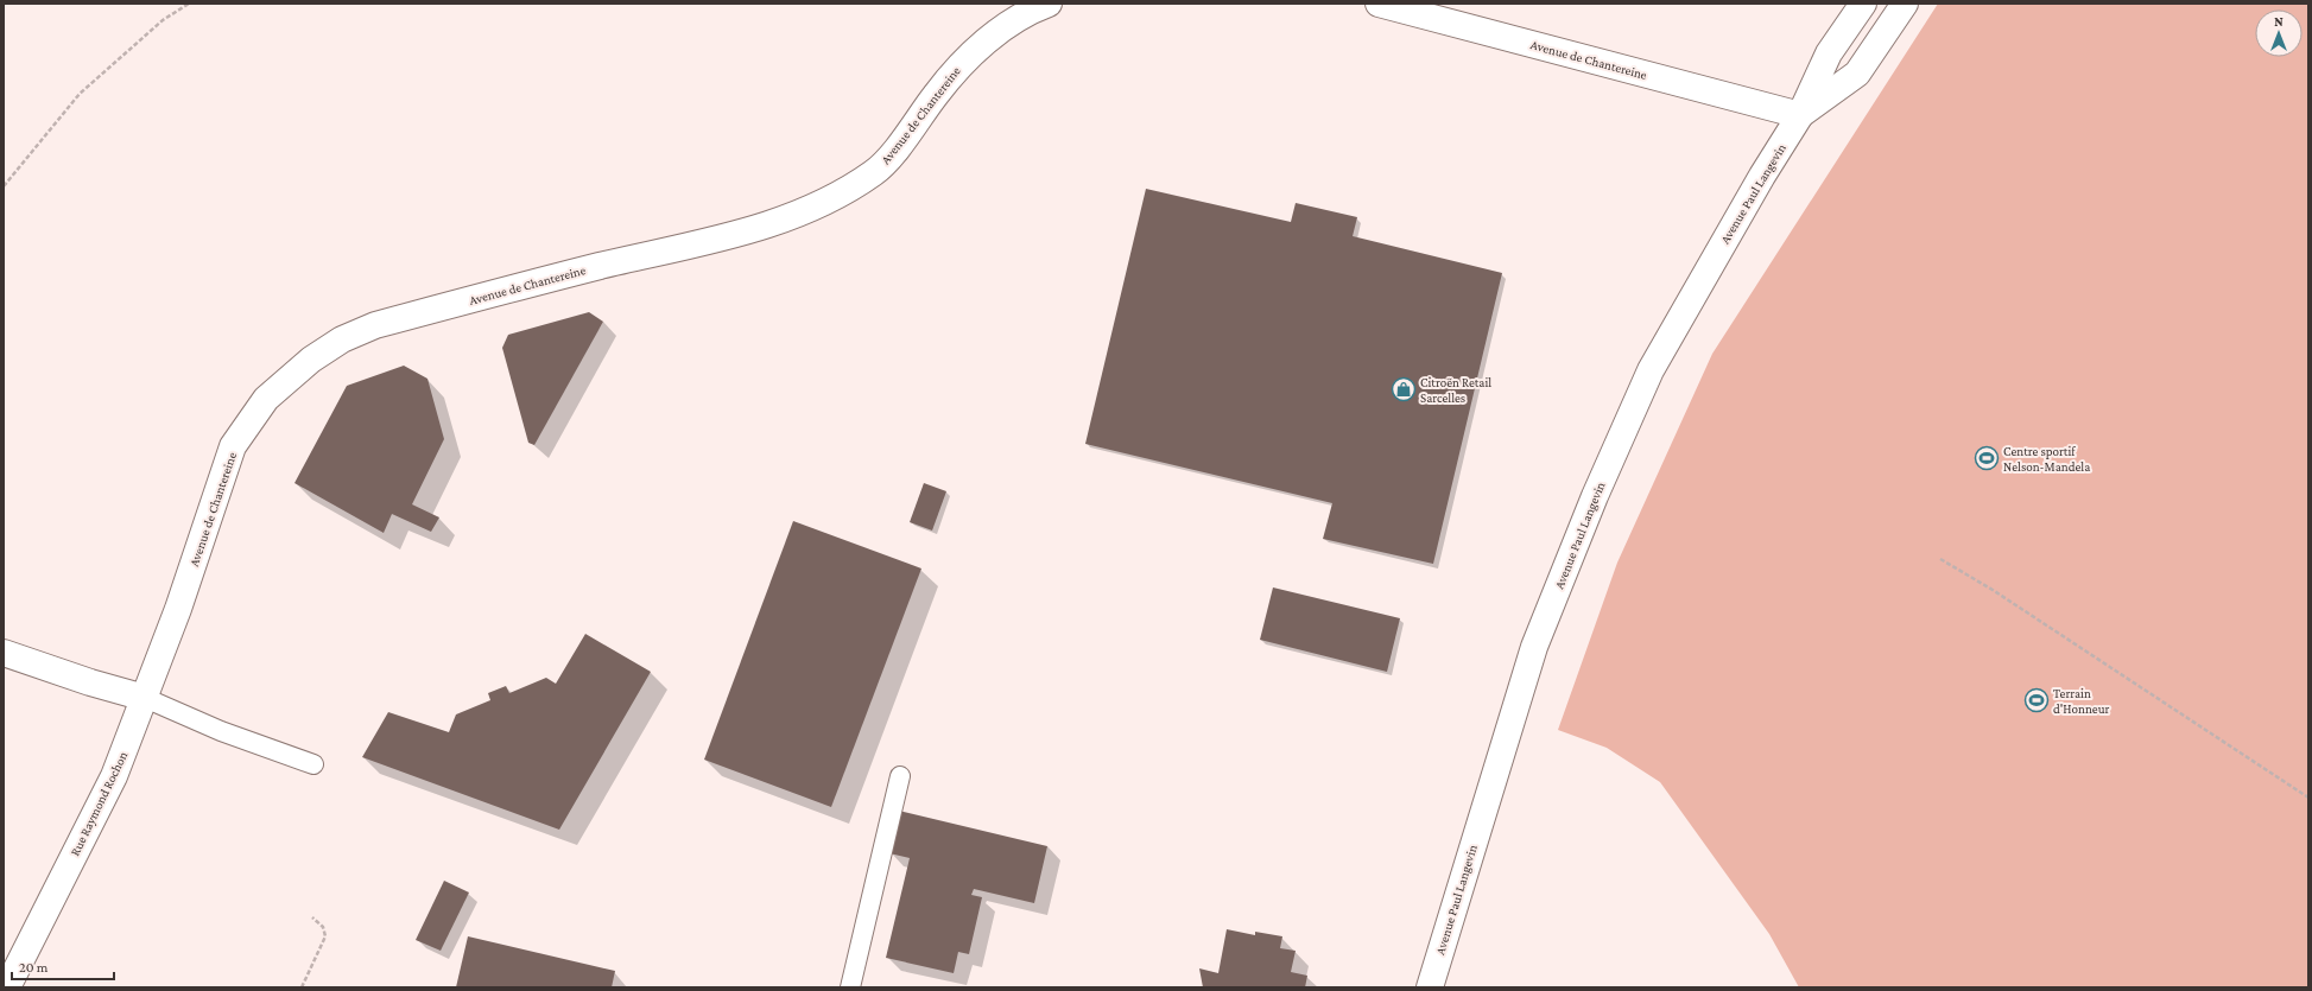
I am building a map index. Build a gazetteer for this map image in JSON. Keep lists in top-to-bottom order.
{
  "streets": {
    "street": ["Avenue de Chantereine", "Avenue Paul Langevin", "Rue Raymond Rochon"]
  },
  "crossings": [
    ["Avenue de Chantereine", "Avenue Paul Langevin"],
    ["Avenue de Chantereine", "Rue Raymond Rochon"]
  ],
  "places": {
    "shop": ["Citroën Retail Sarcelles"],
    "sports": ["Centre sportif Nelson-Mandela", "Terrain d'Honneur"]
  },
  "scale_bar": "20 m",
  "north": "top"
}
